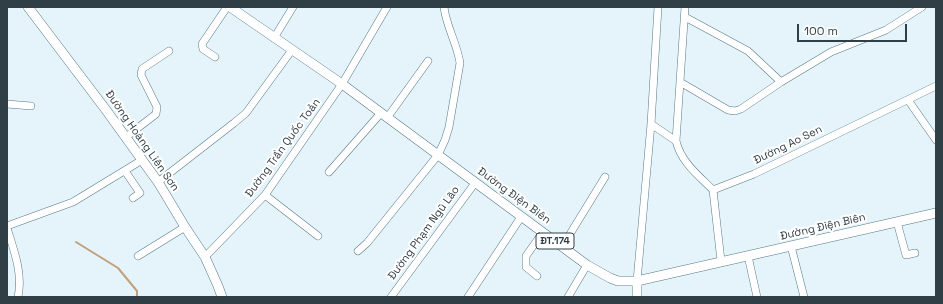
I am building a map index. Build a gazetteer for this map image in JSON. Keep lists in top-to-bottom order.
{
  "streets": {
    "main road": ["Đường Hoàng Liên Sơn", "Đường Điện Biên", "ĐT.174"],
    "street": ["Đường Ao Sen", "Đường Trần Quốc Toản", "Đường Phạm Ngũ Lão"]
  },
  "crossings": [
    ["Đường Hoàng Liên Sơn", "Đường Trần Quốc Toản"],
    ["Đường Trần Quốc Toản", "Đường Điện Biên"],
    ["Đường Điện Biên", "Đường Phạm Ngũ Lão"]
  ],
  "scale_bar": "100 m"
}
